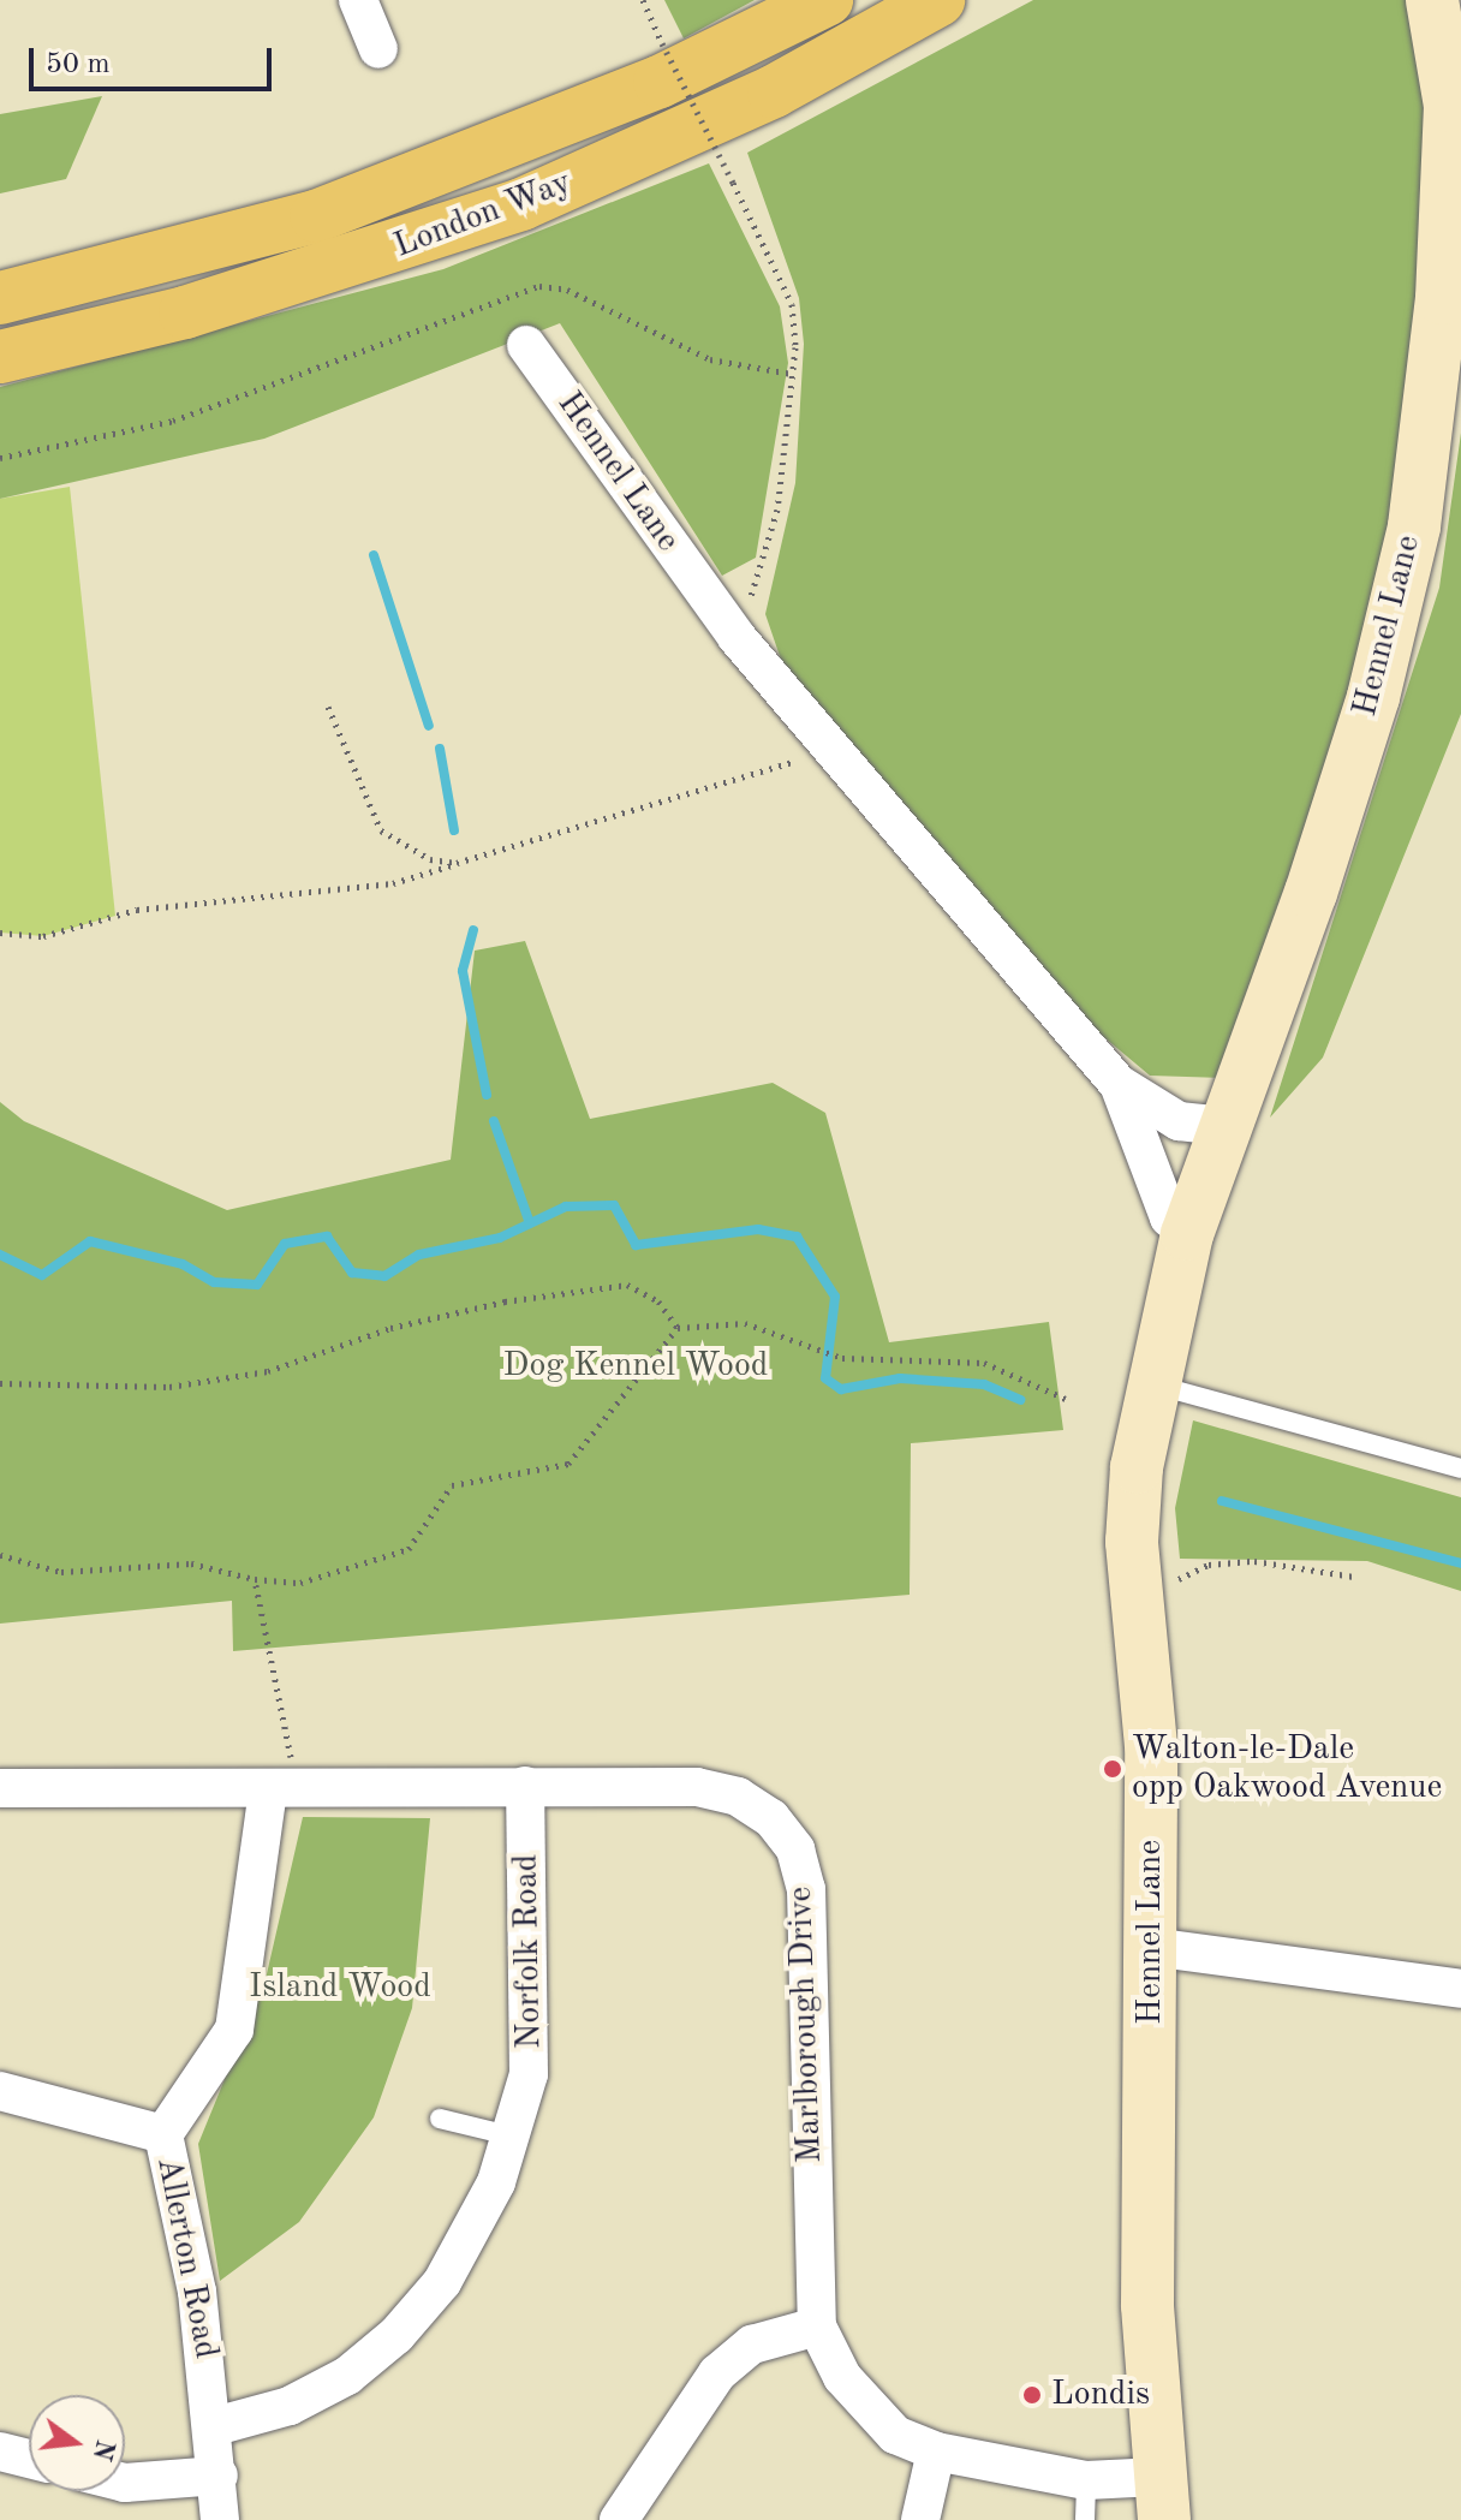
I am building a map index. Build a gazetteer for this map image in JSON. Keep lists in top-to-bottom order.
{
  "streets": {
    "highway": ["London Way"],
    "main road": ["Hennel Lane"],
    "street": ["Norfolk Road", "Marlborough Drive", "Allerton Road"]
  },
  "crossings": [
    ["Hennel Lane", "Marlborough Drive"],
    ["Norfolk Road", "Marlborough Drive"],
    ["Norfolk Road", "Allerton Road"],
    ["Marlborough Drive", "Allerton Road"]
  ],
  "parks": ["Dog Kennel Wood", "Island Wood"],
  "places": ["Walton-le-Dale opp Oakwood Avenue", "Londis"],
  "scale_bar": "50 m",
  "north": "right"
}
